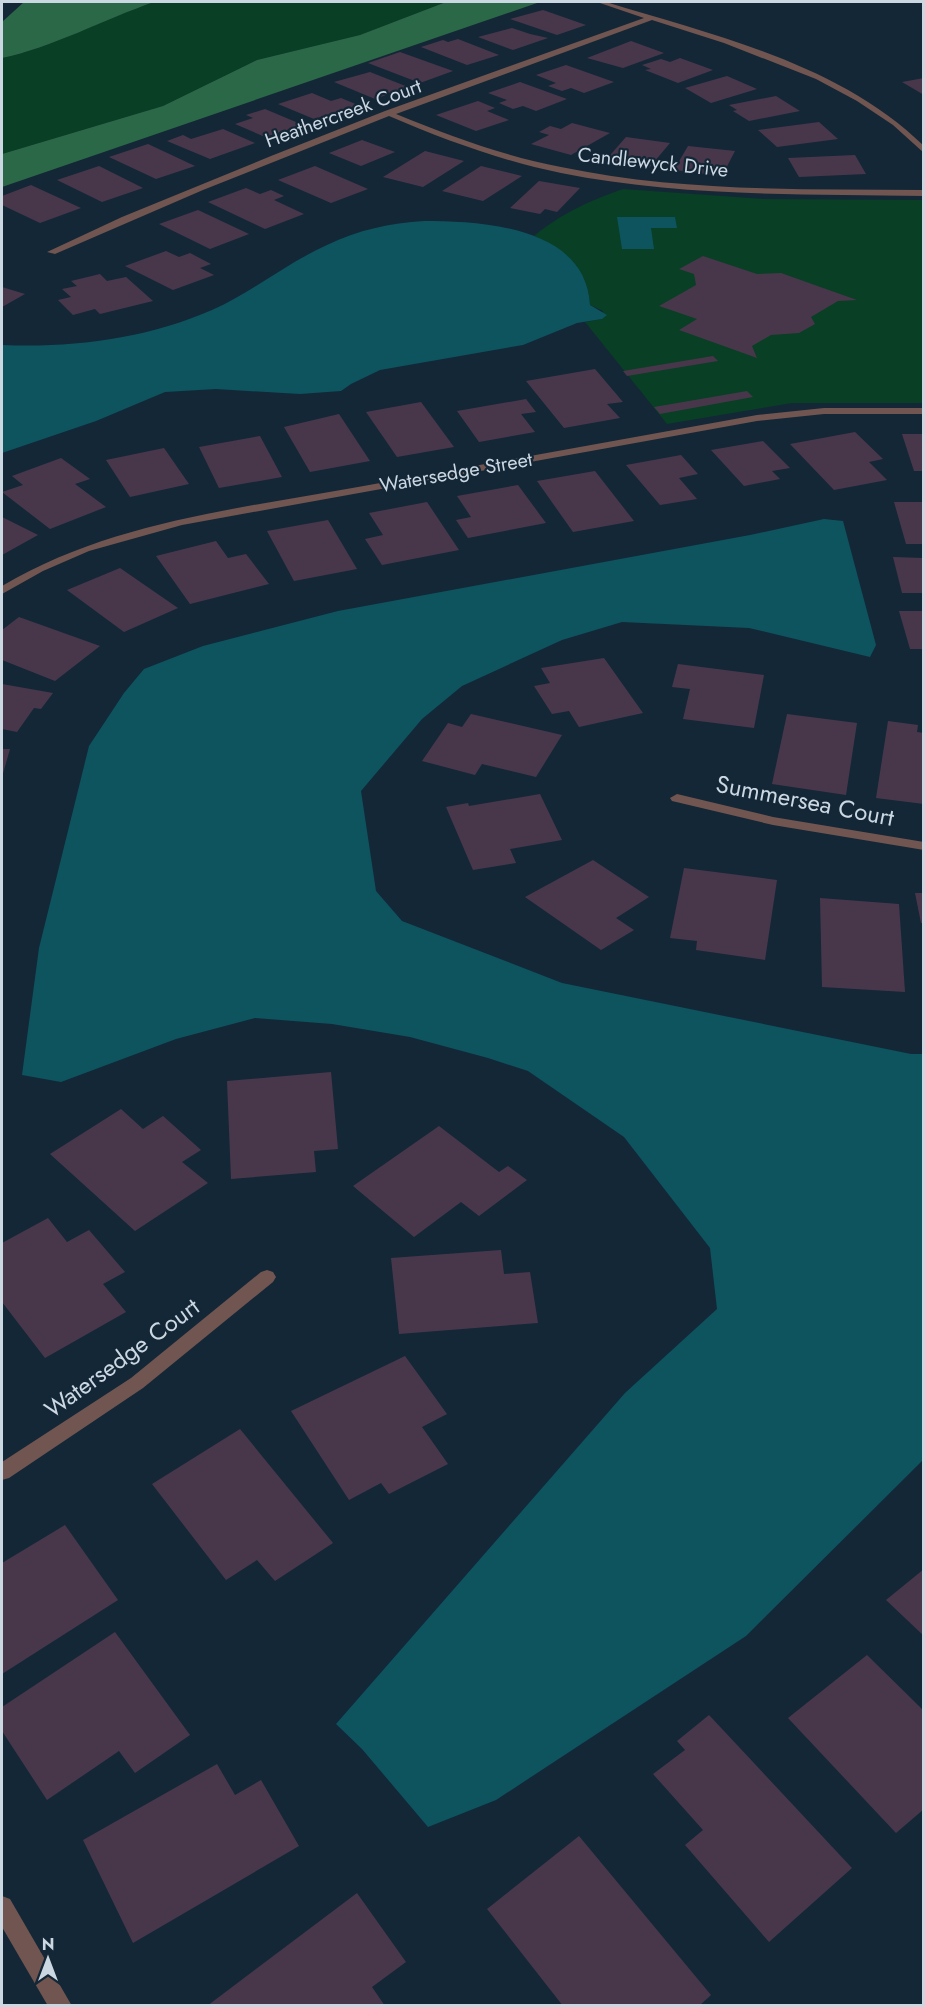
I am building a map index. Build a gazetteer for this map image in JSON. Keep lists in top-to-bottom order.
{
  "streets": {
    "street": [
      "Heathercreek Court",
      "Candlewyck Drive",
      "Watersedge Street",
      "Summersea Court",
      "Watersedge Court"
    ]
  },
  "crossings": [
    ["Heathercreek Court", "Candlewyck Drive"]
  ],
  "north": "top"
}
